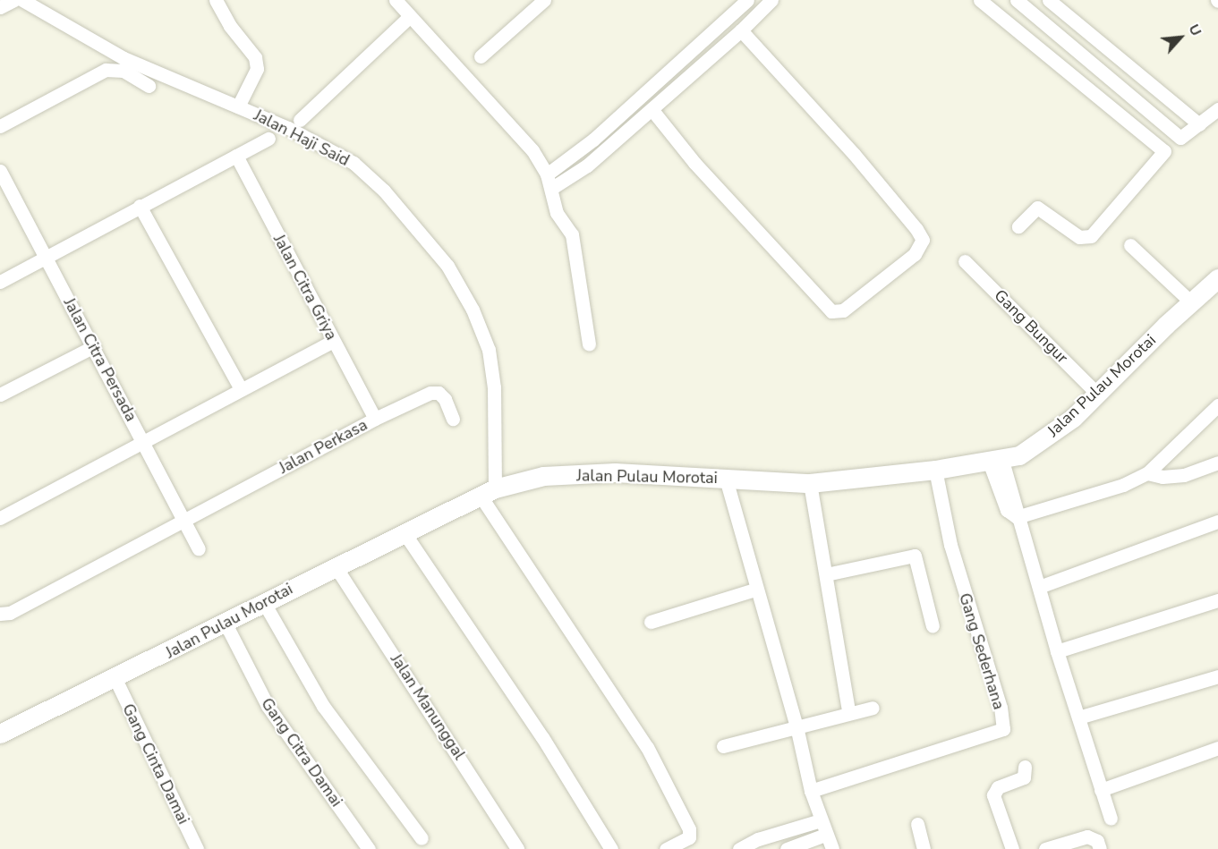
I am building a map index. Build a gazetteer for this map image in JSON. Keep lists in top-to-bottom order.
{
  "streets": {
    "street": [
      "Jalan Haji Said",
      "Jalan Citra Griya",
      "Gang Bungur",
      "Jalan Citra Persada",
      "Jalan Pulau Morotai",
      "Jalan Perkasa",
      "Gang Sederhana",
      "Jalan Manunggal",
      "Gang Citra Damai",
      "Gang Cinta Damai"
    ]
  },
  "crossings": [
    ["Jalan Haji Said", "Jalan Pulau Morotai"],
    ["Jalan Citra Griya", "Jalan Perkasa"],
    ["Gang Bungur", "Jalan Pulau Morotai"],
    ["Jalan Citra Persada", "Jalan Perkasa"],
    ["Jalan Pulau Morotai", "Gang Sederhana"],
    ["Jalan Pulau Morotai", "Jalan Manunggal"],
    ["Jalan Pulau Morotai", "Gang Citra Damai"],
    ["Jalan Pulau Morotai", "Gang Cinta Damai"]
  ],
  "north": "top right"
}
